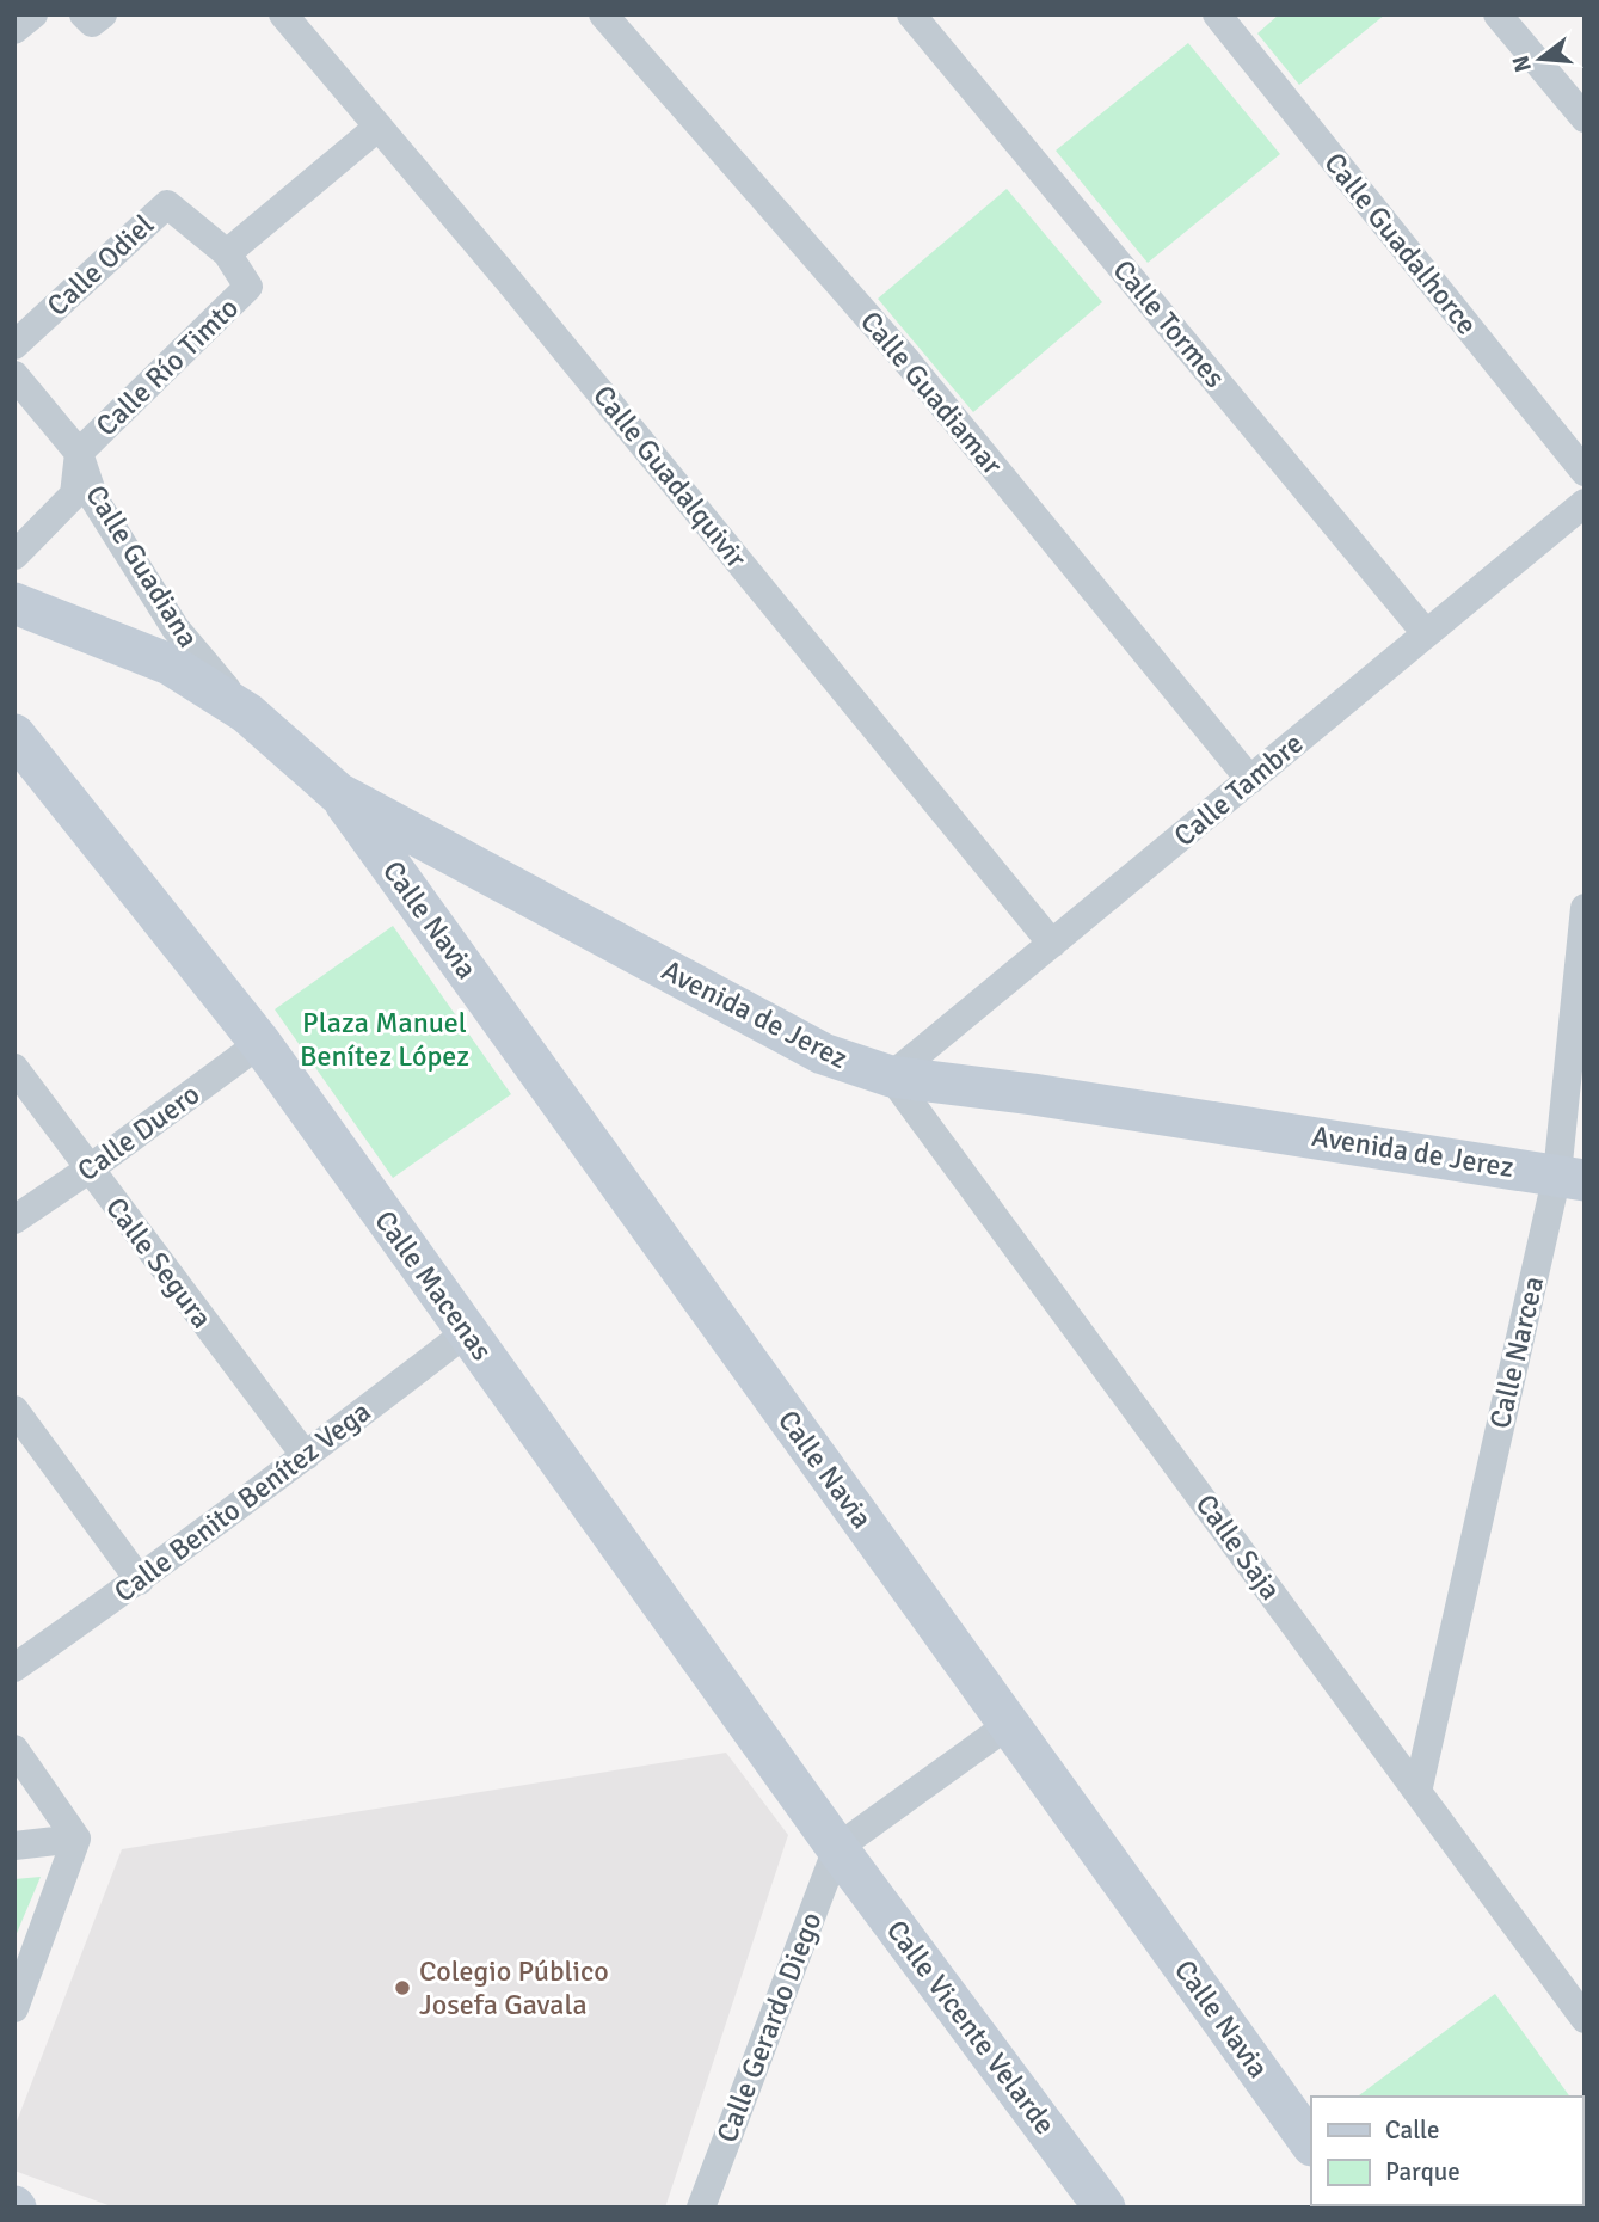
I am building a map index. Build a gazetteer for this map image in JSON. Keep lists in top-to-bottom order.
{
  "streets": {
    "street": [
      "Calle Guadalhorce",
      "Calle Odiel",
      "Calle Tormes",
      "Calle Río Timto",
      "Calle Guadiamar",
      "Calle Guadalquivir",
      "Calle Guadiana",
      "Calle Tambre",
      "Calle Navia",
      "Avenida de Jerez",
      "Calle Duero",
      "Calle Segura",
      "Calle Macenas",
      "Calle Narcea",
      "Calle Benito Benítez Vega",
      "Calle Saja",
      "Calle Gerardo Diego",
      "Calle Vicente Velarde"
    ]
  },
  "crossings": [
    ["Calle Odiel", "Calle Río Timto"],
    ["Calle Tormes", "Calle Tambre"],
    ["Calle Río Timto", "Calle Guadalquivir"],
    ["Calle Río Timto", "Calle Guadiana"],
    ["Calle Guadiamar", "Calle Tambre"],
    ["Calle Guadalquivir", "Calle Tambre"],
    ["Calle Guadiana", "Avenida de Jerez"],
    ["Calle Tambre", "Avenida de Jerez"],
    ["Calle Tambre", "Calle Saja"],
    ["Calle Navia", "Avenida de Jerez"],
    ["Avenida de Jerez", "Calle Narcea"],
    ["Avenida de Jerez", "Calle Saja"],
    ["Calle Duero", "Calle Segura"],
    ["Calle Duero", "Calle Macenas"],
    ["Calle Segura", "Calle Benito Benítez Vega"],
    ["Calle Macenas", "Calle Benito Benítez Vega"],
    ["Calle Macenas", "Calle Gerardo Diego"],
    ["Calle Macenas", "Calle Vicente Velarde"],
    ["Calle Narcea", "Calle Saja"],
    ["Calle Gerardo Diego", "Calle Vicente Velarde"]
  ],
  "parks": ["Plaza Manuel Benítez López"],
  "places": ["Colegio Público Josefa Gavala"],
  "legend": ["Calle", "Parque"],
  "north": "left"
}
